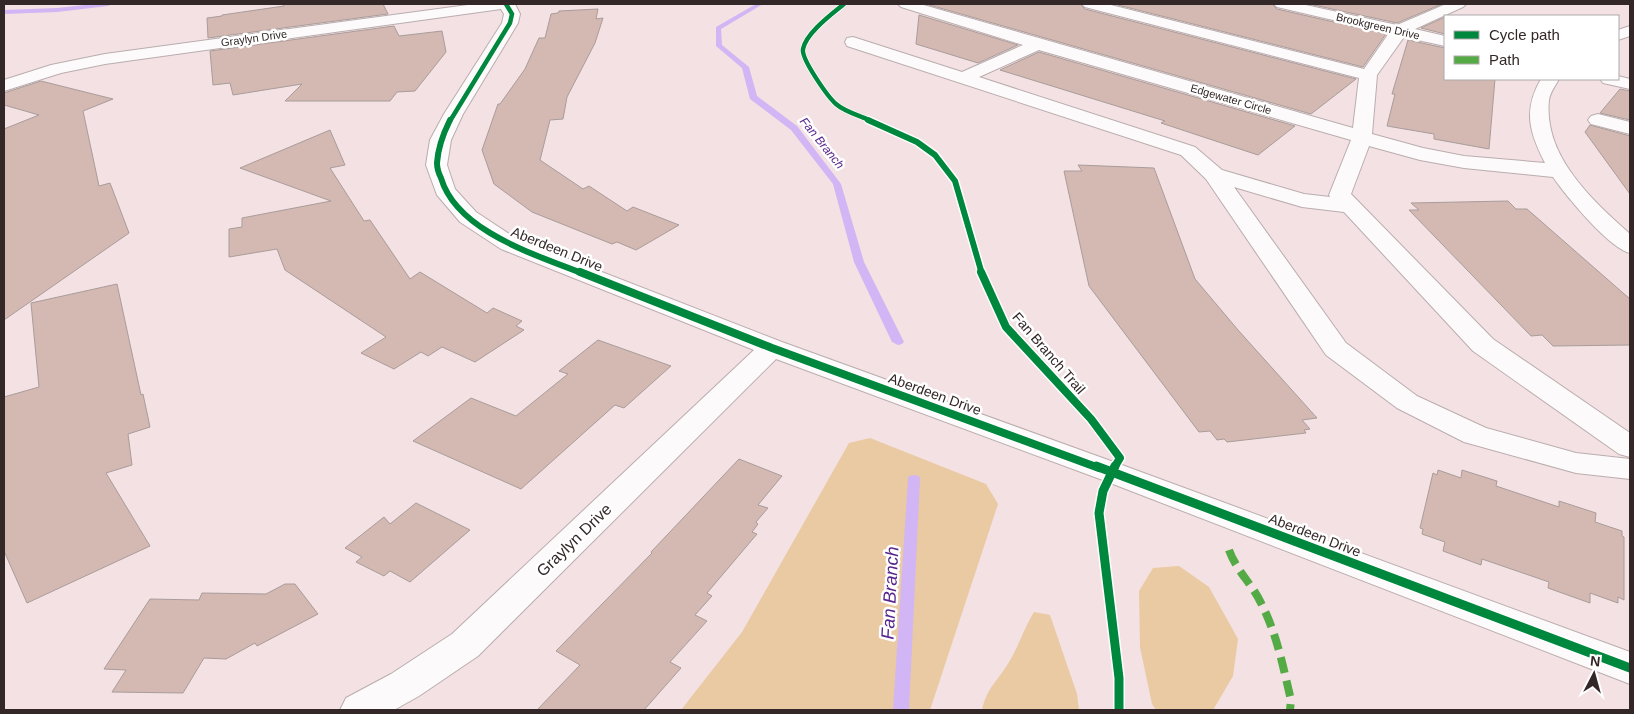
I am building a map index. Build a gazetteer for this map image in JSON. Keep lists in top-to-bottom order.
{
  "streets": {
    "street": [
      "Brookgreen Drive",
      "Graylyn Drive",
      "Edgewater Circle",
      "Aberdeen Drive"
    ],
    "cycle path": ["Fan Branch Trail"]
  },
  "crossings": [
    ["Graylyn Drive", "Aberdeen Drive"]
  ],
  "water": ["Fan Branch"],
  "legend": ["Cycle path", "Path"],
  "north": "top"
}
